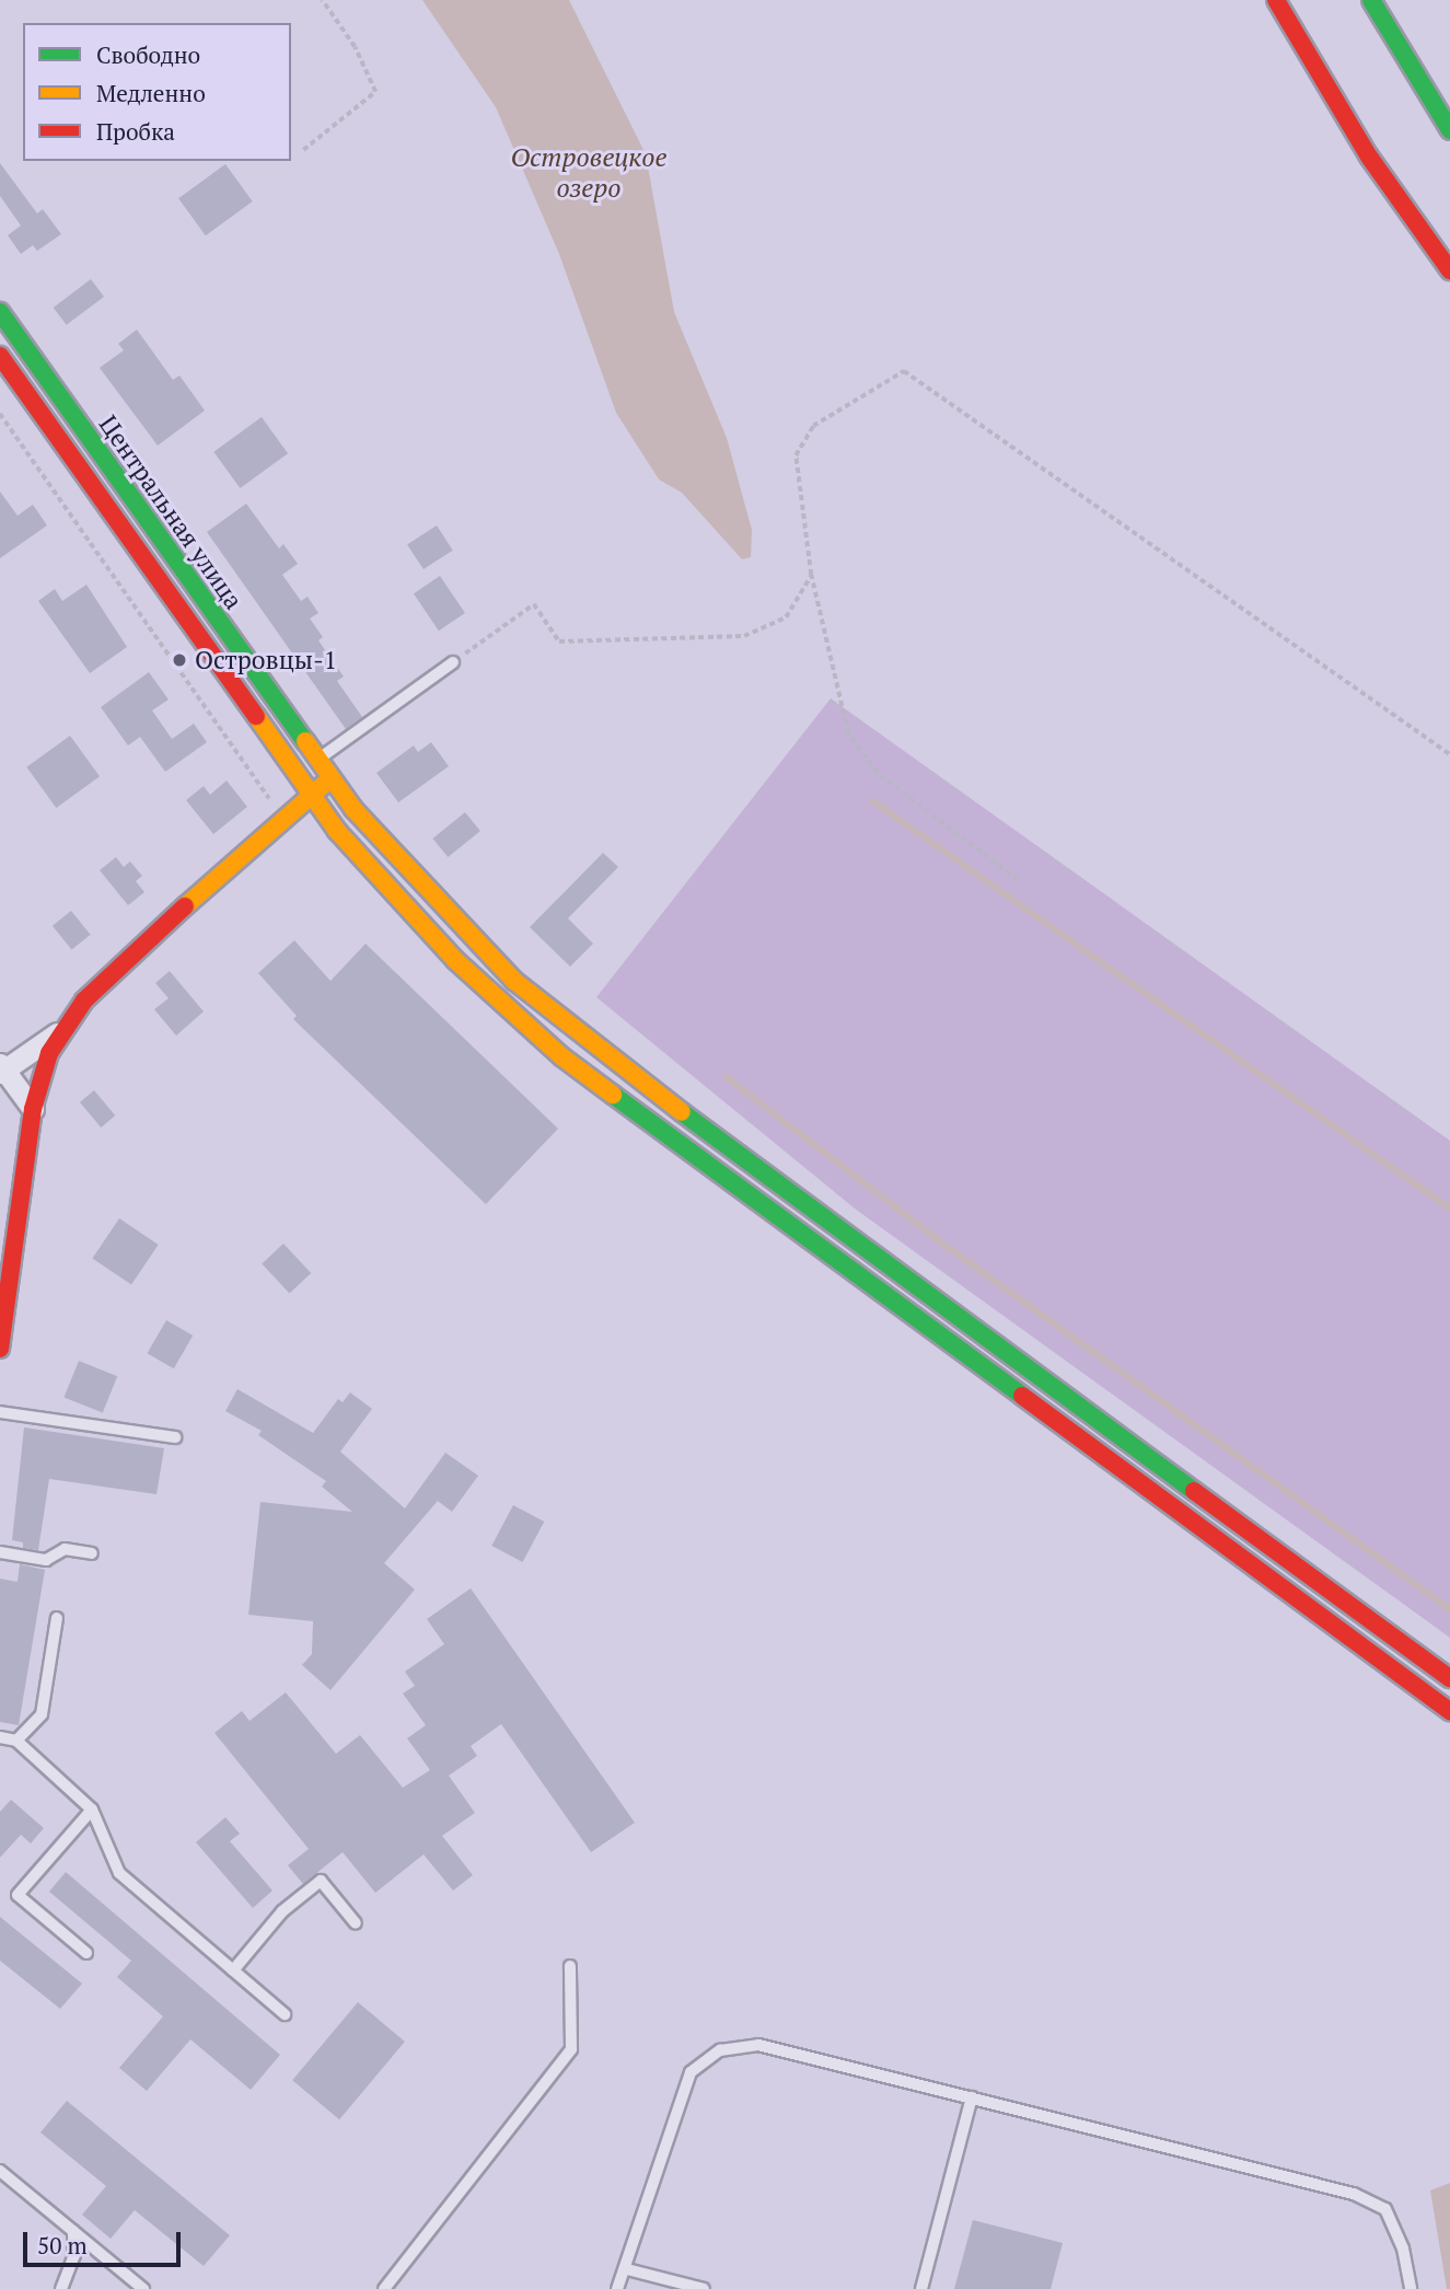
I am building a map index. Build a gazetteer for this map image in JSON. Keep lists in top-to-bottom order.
{
  "streets": {
    "main road": ["Центральная улица"]
  },
  "water": ["Островецкое озеро"],
  "places": ["Островцы-1"],
  "legend": ["Свободно", "Медленно", "Пробка"],
  "scale_bar": "50 m"
}
